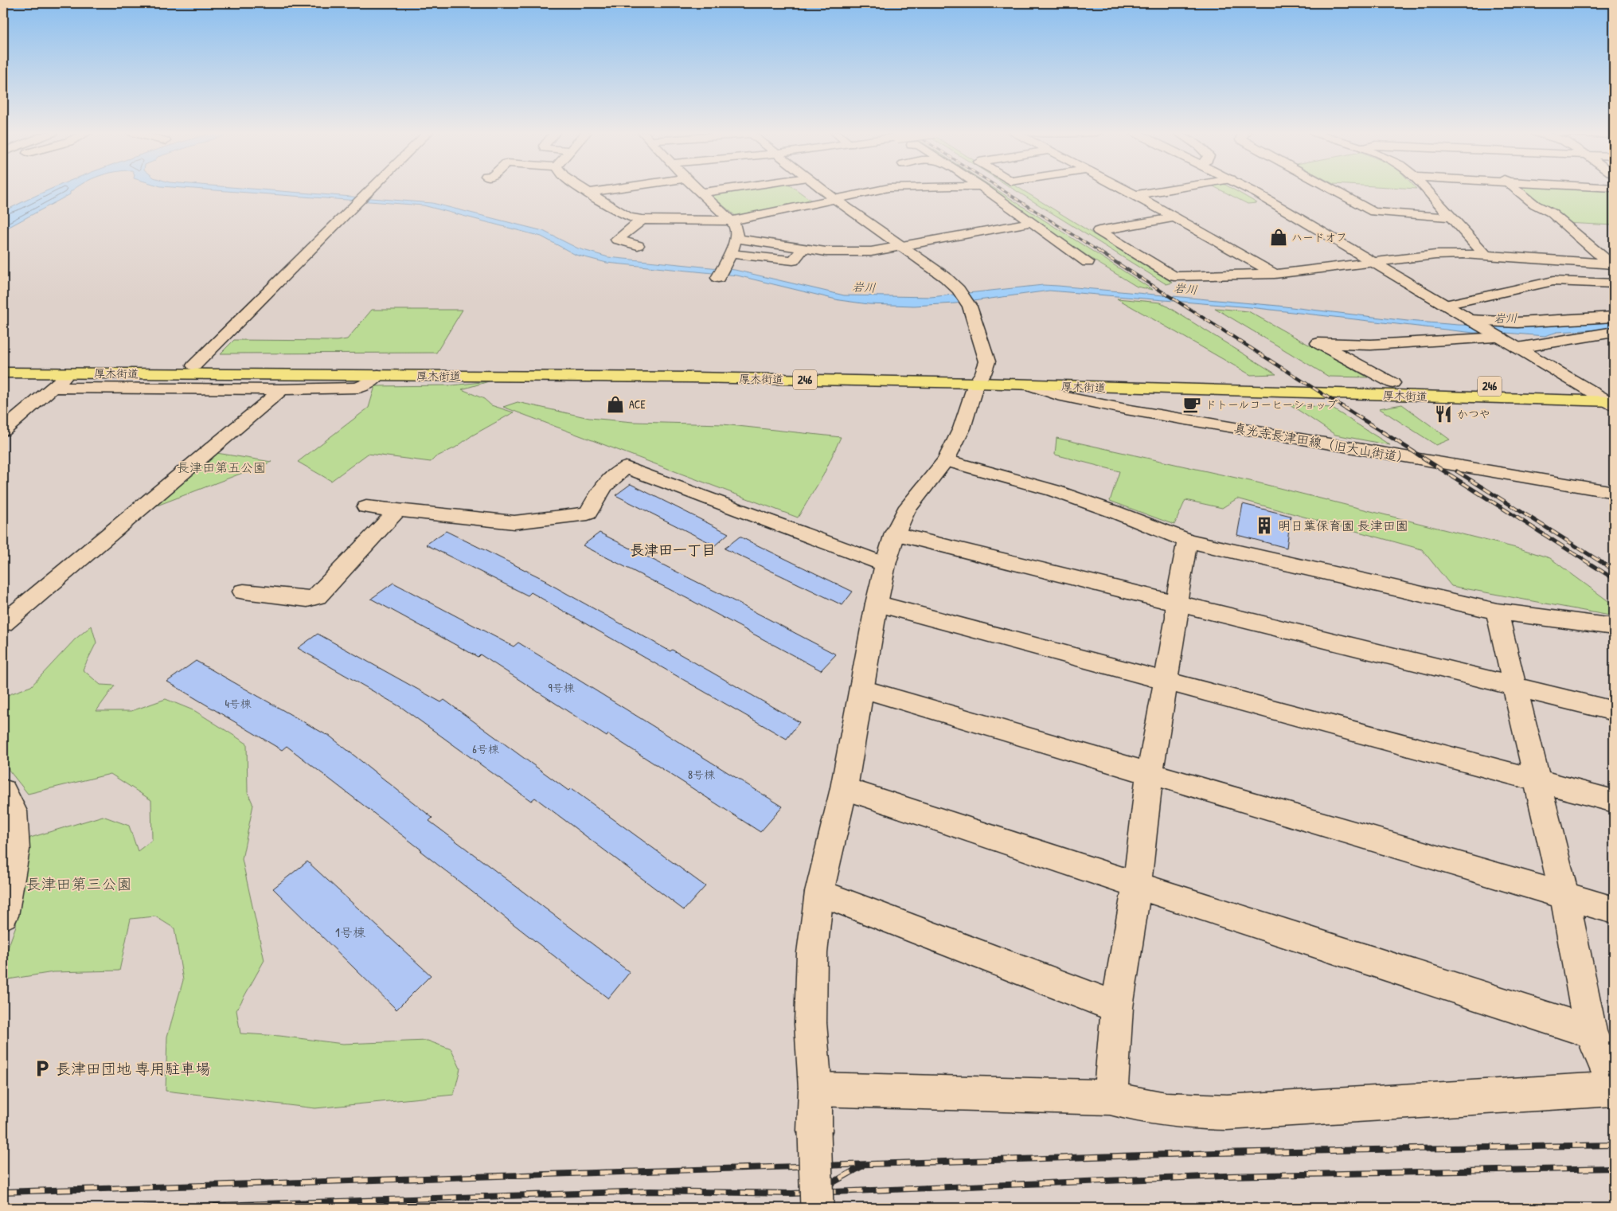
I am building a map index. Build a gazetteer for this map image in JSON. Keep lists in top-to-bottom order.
{
  "streets": {
    "highway": ["厚木街道", "246"],
    "street": ["真光寺長津田線（旧大山街道）"]
  },
  "crossings": [
    ["厚木街道", "真光寺長津田線（旧大山街道）"]
  ],
  "districts": ["長津田一丁目"],
  "water": ["岩川"],
  "parks": ["長津田第五公園", "長津田第三公園"],
  "places": {
    "shop": ["ハードオフ", "ACE"],
    "cafe": ["ドトールコーヒーショップ"],
    "restaurant": ["かつや"],
    "building": ["明日葉保育園 長津田園"],
    "parking": ["長津田団地 専用駐車場"]
  },
  "house_numbers": [
    "9号棟",
    "4号棟",
    "6号棟",
    "8号棟",
    "1号棟"
  ]
}
